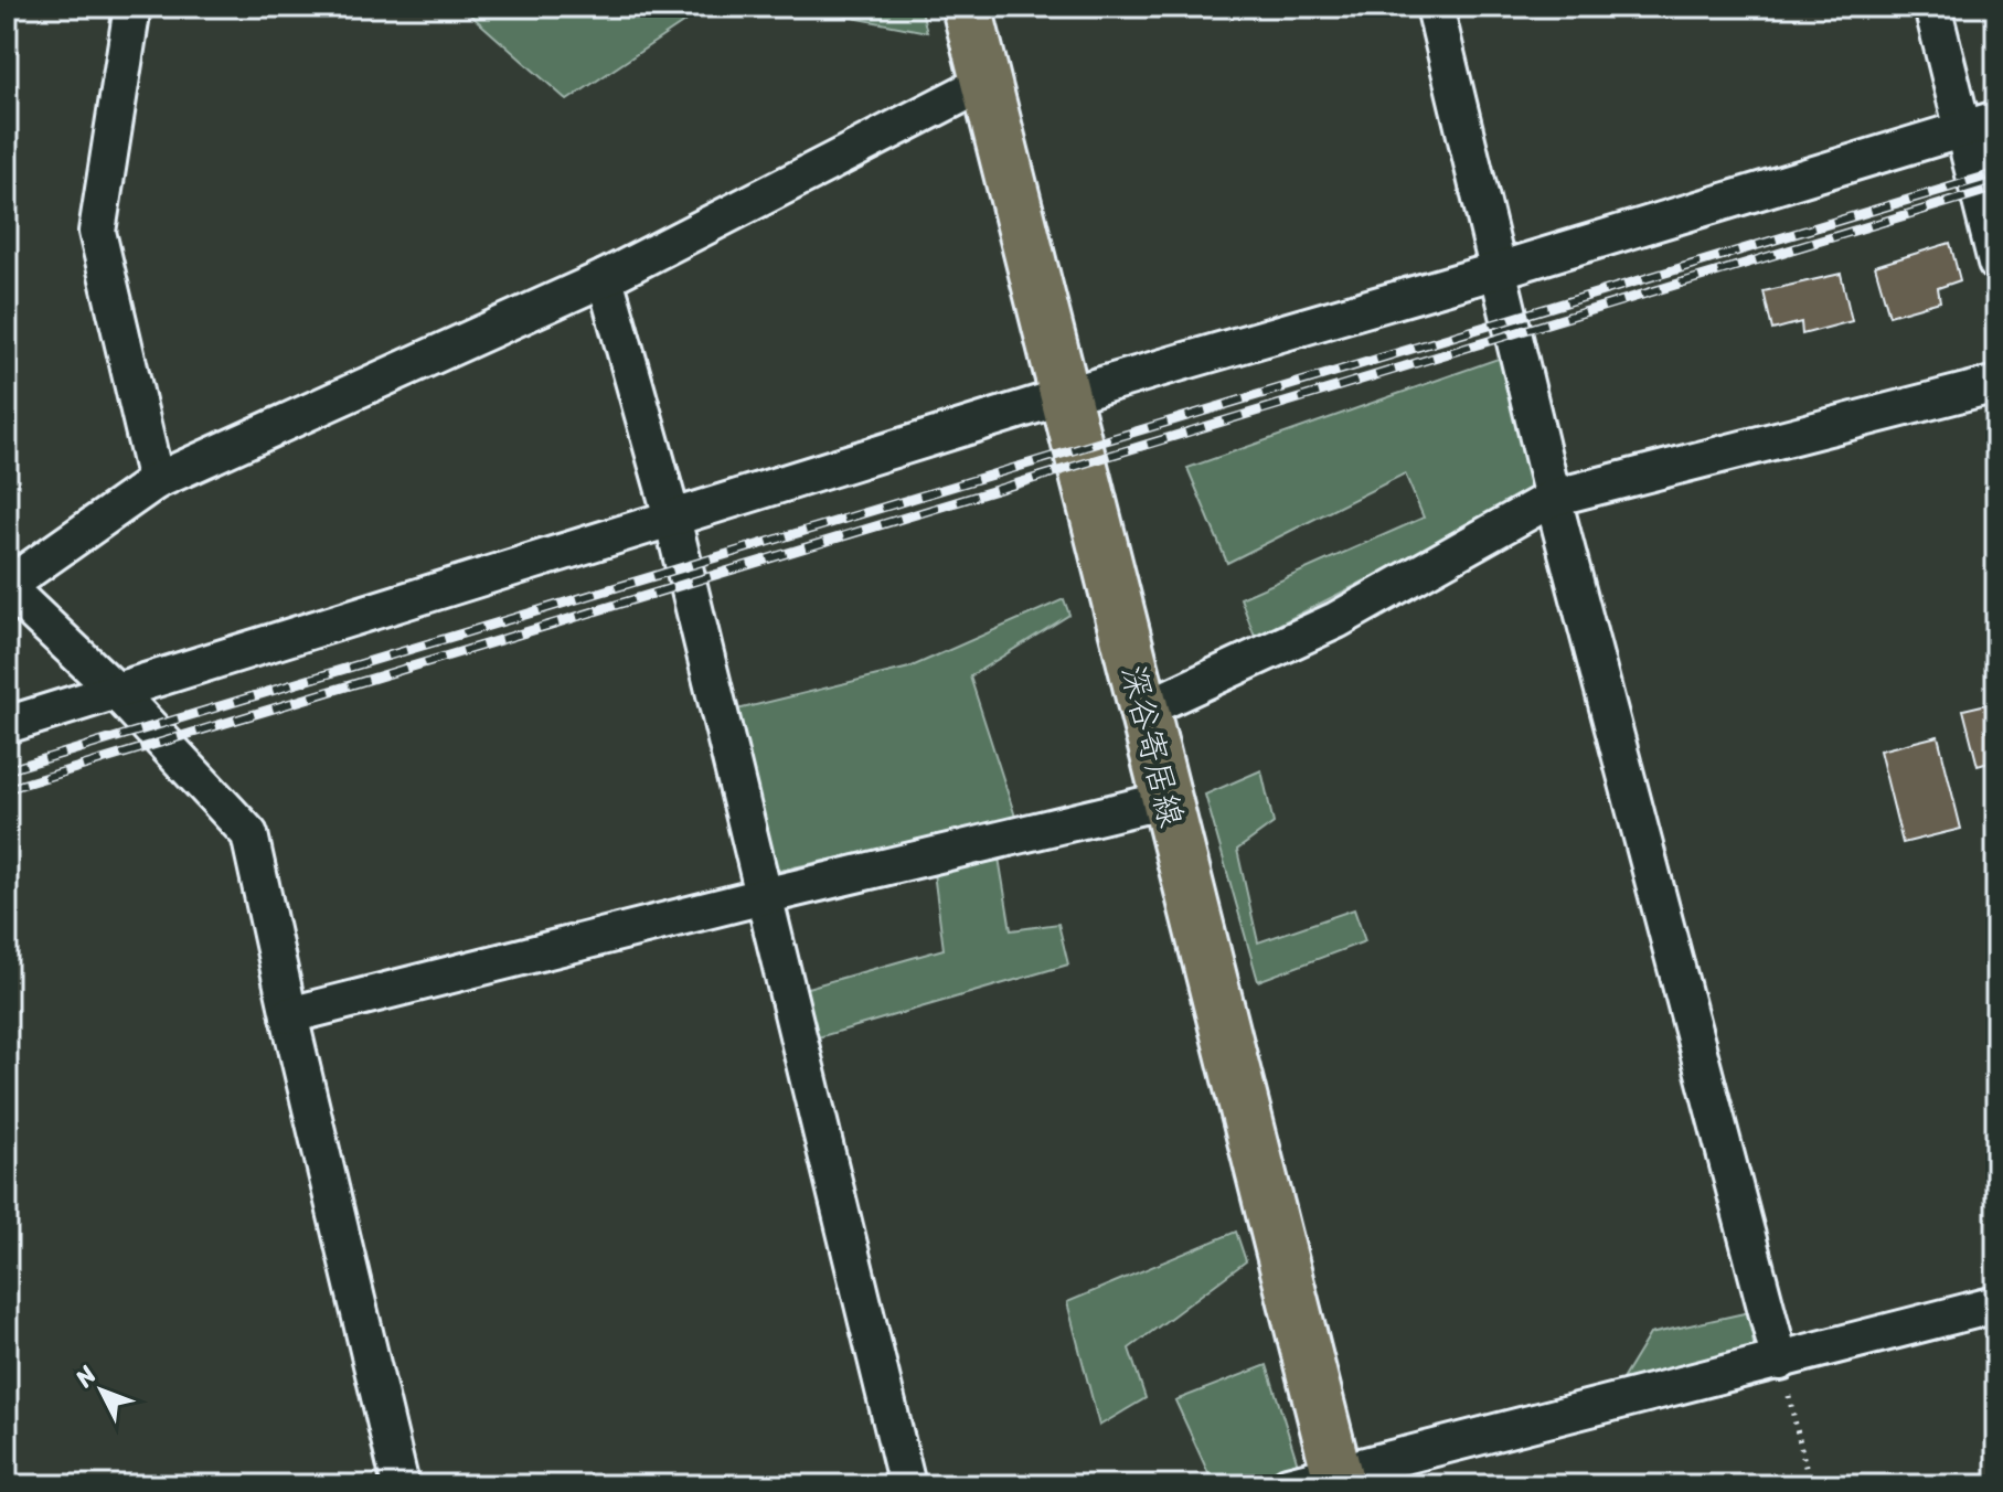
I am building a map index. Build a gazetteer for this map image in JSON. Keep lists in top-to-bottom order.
{
  "streets": {
    "main road": ["深谷寄居線"]
  },
  "north": "top left"
}
